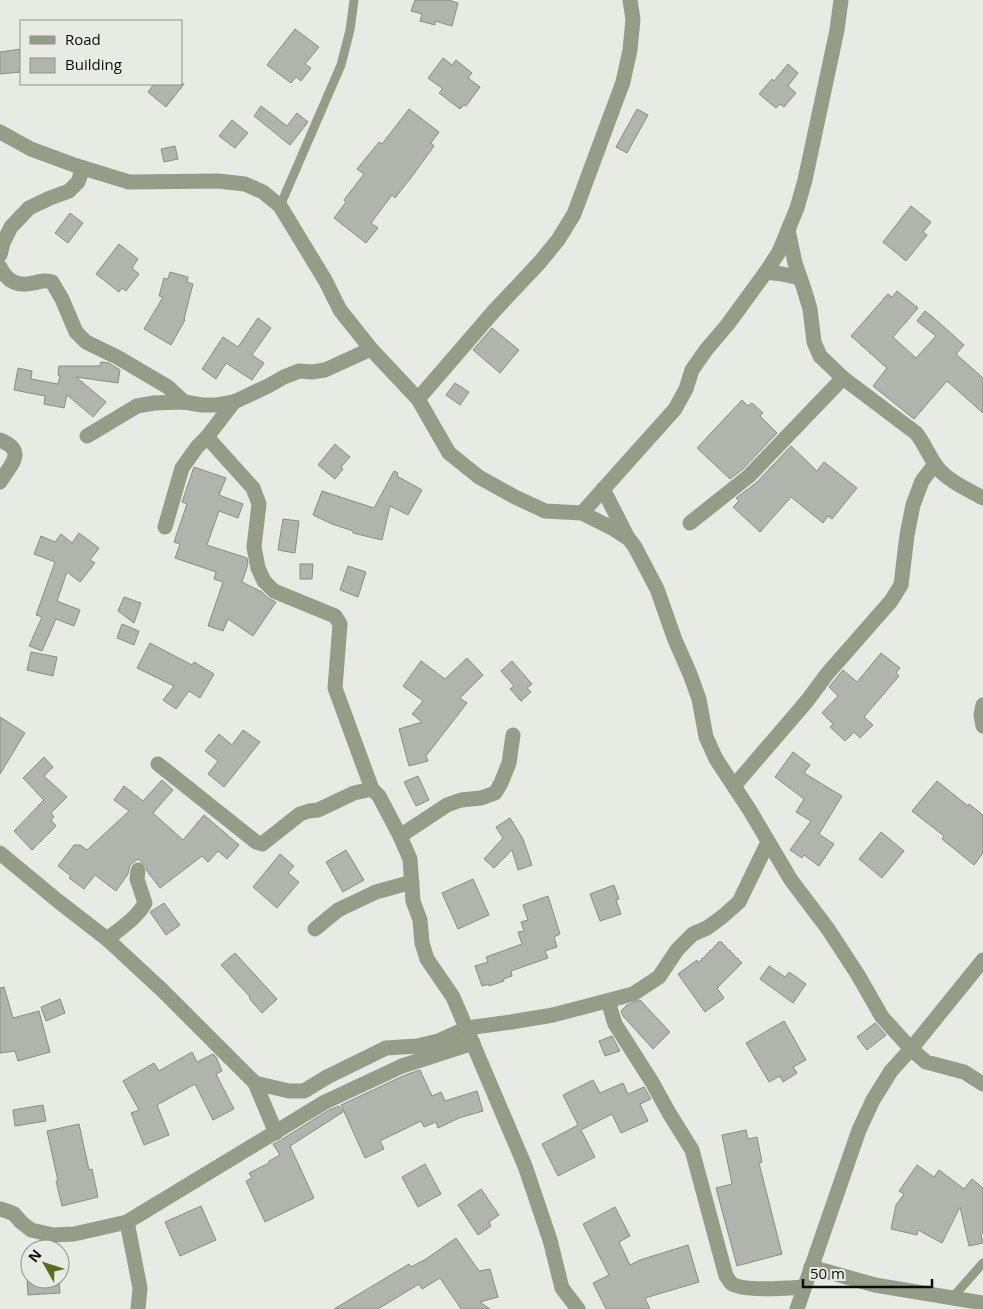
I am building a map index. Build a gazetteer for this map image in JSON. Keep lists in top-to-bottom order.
{
  "legend": ["Road", "Building"],
  "scale_bar": "50 m",
  "north": "top left"
}
